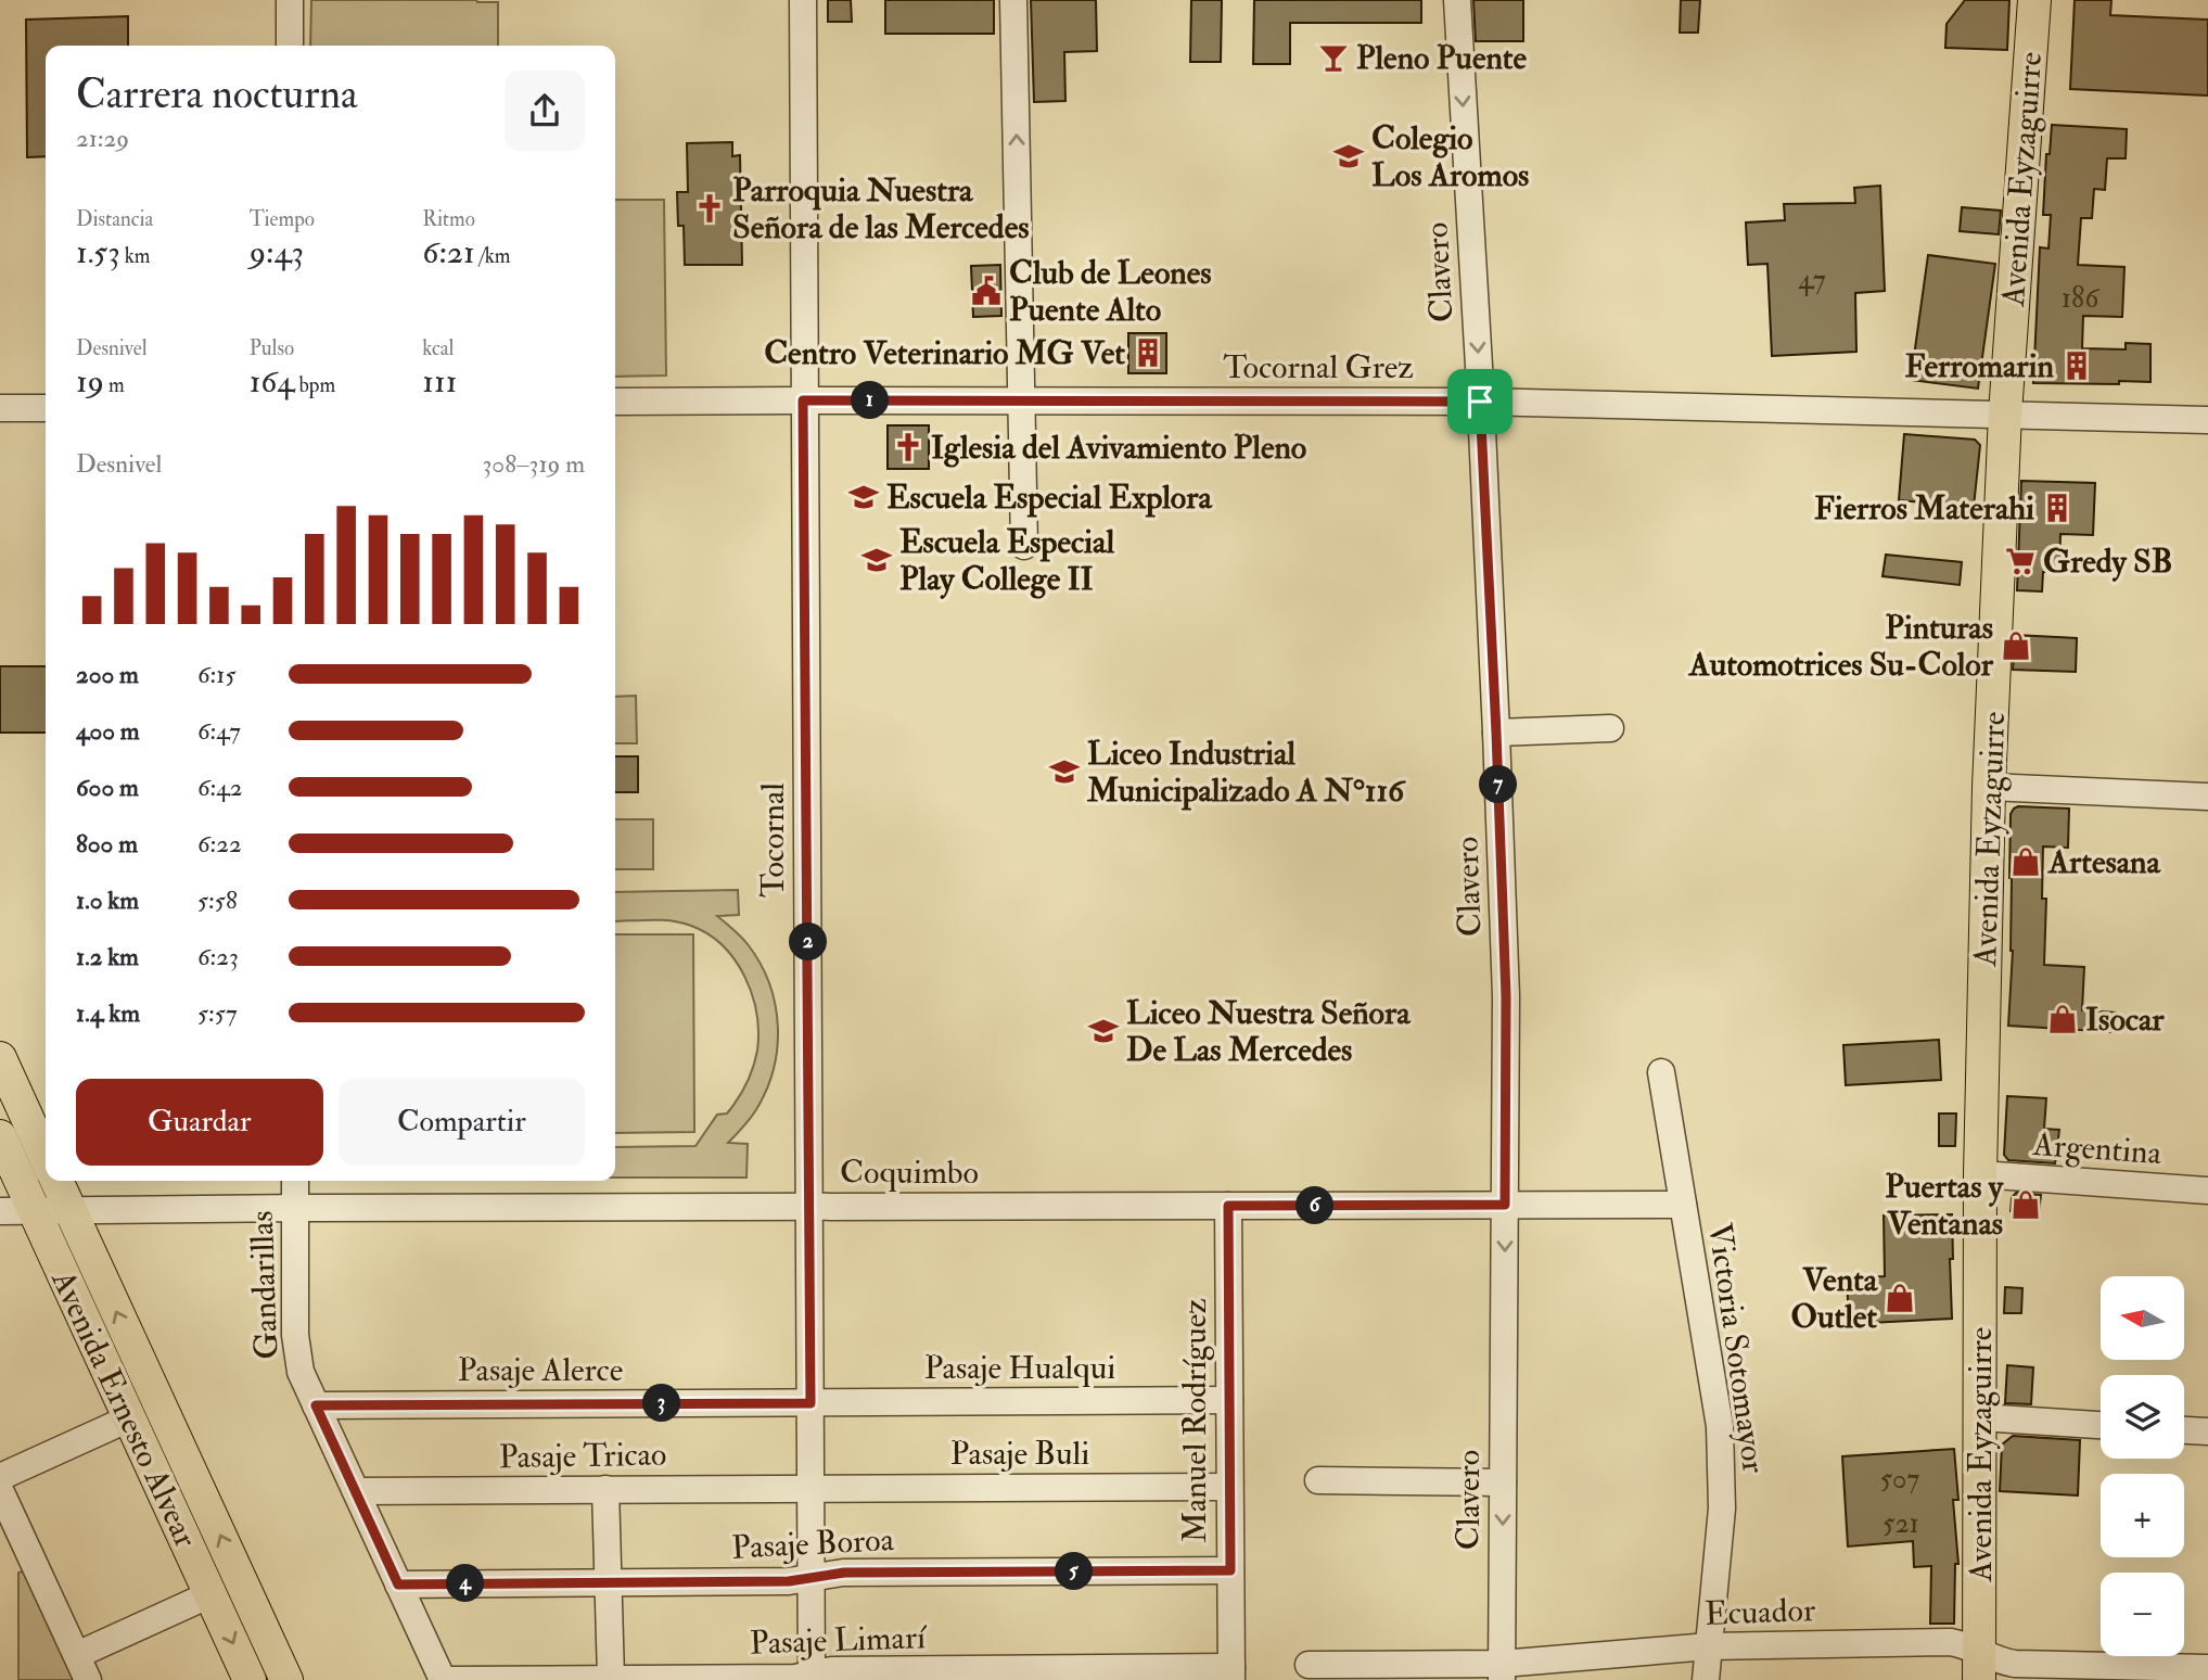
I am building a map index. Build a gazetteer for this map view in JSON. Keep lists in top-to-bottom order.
{
  "streets": {
    "main road": ["Avenida Eyzaguirre", "Avenida Ernesto Alvear"],
    "street": [
      "Clavero",
      "Tocornal Grez",
      "Tocornal",
      "Argentina",
      "Coquimbo",
      "Gandarillas",
      "Victoria Sotomayor",
      "Pasaje Hualqui",
      "Pasaje Alerce",
      "Manuel Rodríguez",
      "Pasaje Buli",
      "Pasaje Tricao",
      "Pasaje Boroa",
      "Ecuador",
      "Pasaje Limarí"
    ]
  },
  "crossings": [
    ["Avenida Eyzaguirre", "Tocornal Grez"],
    ["Avenida Eyzaguirre", "Argentina"],
    ["Avenida Eyzaguirre", "Ecuador"],
    ["Clavero", "Tocornal Grez"],
    ["Clavero", "Coquimbo"],
    ["Clavero", "Ecuador"],
    ["Tocornal Grez", "Tocornal"],
    ["Tocornal", "Coquimbo"],
    ["Tocornal", "Pasaje Hualqui"],
    ["Tocornal", "Pasaje Alerce"],
    ["Tocornal", "Pasaje Buli"],
    ["Tocornal", "Pasaje Tricao"],
    ["Tocornal", "Pasaje Boroa"],
    ["Tocornal", "Pasaje Limarí"],
    ["Coquimbo", "Gandarillas"],
    ["Coquimbo", "Victoria Sotomayor"],
    ["Coquimbo", "Avenida Ernesto Alvear"],
    ["Coquimbo", "Manuel Rodríguez"],
    ["Gandarillas", "Pasaje Alerce"],
    ["Gandarillas", "Pasaje Tricao"],
    ["Gandarillas", "Pasaje Boroa"],
    ["Gandarillas", "Pasaje Limarí"],
    ["Victoria Sotomayor", "Ecuador"],
    ["Pasaje Hualqui", "Pasaje Alerce"],
    ["Pasaje Hualqui", "Manuel Rodríguez"],
    ["Manuel Rodríguez", "Pasaje Buli"],
    ["Manuel Rodríguez", "Pasaje Boroa"],
    ["Manuel Rodríguez", "Pasaje Limarí"],
    ["Pasaje Buli", "Pasaje Tricao"]
  ],
  "one_way": ["Clavero"],
  "places": {
    "bar": ["Pleno Puente"],
    "school or university": [
      "Colegio Los Aromos",
      "Escuela Especial Explora",
      "Escuela Especial Play College II",
      "Liceo Industrial Municipalizado A N°116",
      "Liceo Nuestra Señora De Las Mercedes"
    ],
    "church": ["Parroquia Nuestra Señora de las Mercedes", "Iglesia del Avivamiento Pleno"],
    "public building": ["Club de Leones Puente Alto"],
    "building": ["Centro Veterinario MG Vet", "Ferromarin", "Fierros Materahi"],
    "supermarket": ["Gredy SB"],
    "shop": [
      "Pinturas Automotrices Su-Color",
      "Artesana",
      "Isocar",
      "Puertas y Ventanas",
      "Venta Outlet"
    ]
  },
  "house_numbers": [
    "47",
    "186",
    "507",
    "521"
  ],
  "north": "left",
  "page": {
    "heading": ["Carrera nocturna", "21:29"],
    "stats": [
      ["Distancia", "1.53 km"],
      ["Tiempo", "9:43"],
      ["Ritmo", "6:21 /km"],
      ["Desnivel", "19 m"],
      ["Pulso", "164 bpm"],
      ["kcal", "111"]
    ],
    "pins": [
      "1",
      "7",
      "2",
      "6",
      "3",
      "5",
      "4"
    ],
    "chart": ["Desnivel", "308–319 m"],
    "list": [
      {
        "name": "200 m",
        "note": "6:15"
      },
      {
        "name": "400 m",
        "note": "6:47"
      },
      {
        "name": "600 m",
        "note": "6:42"
      },
      {
        "name": "800 m",
        "note": "6:22"
      },
      {
        "name": "1.0 km",
        "note": "5:58"
      },
      {
        "name": "1.2 km",
        "note": "6:23"
      },
      {
        "name": "1.4 km",
        "note": "5:57"
      }
    ],
    "buttons": ["Guardar", "Compartir"],
    "map_buttons": ["+", "−"]
  }
}
